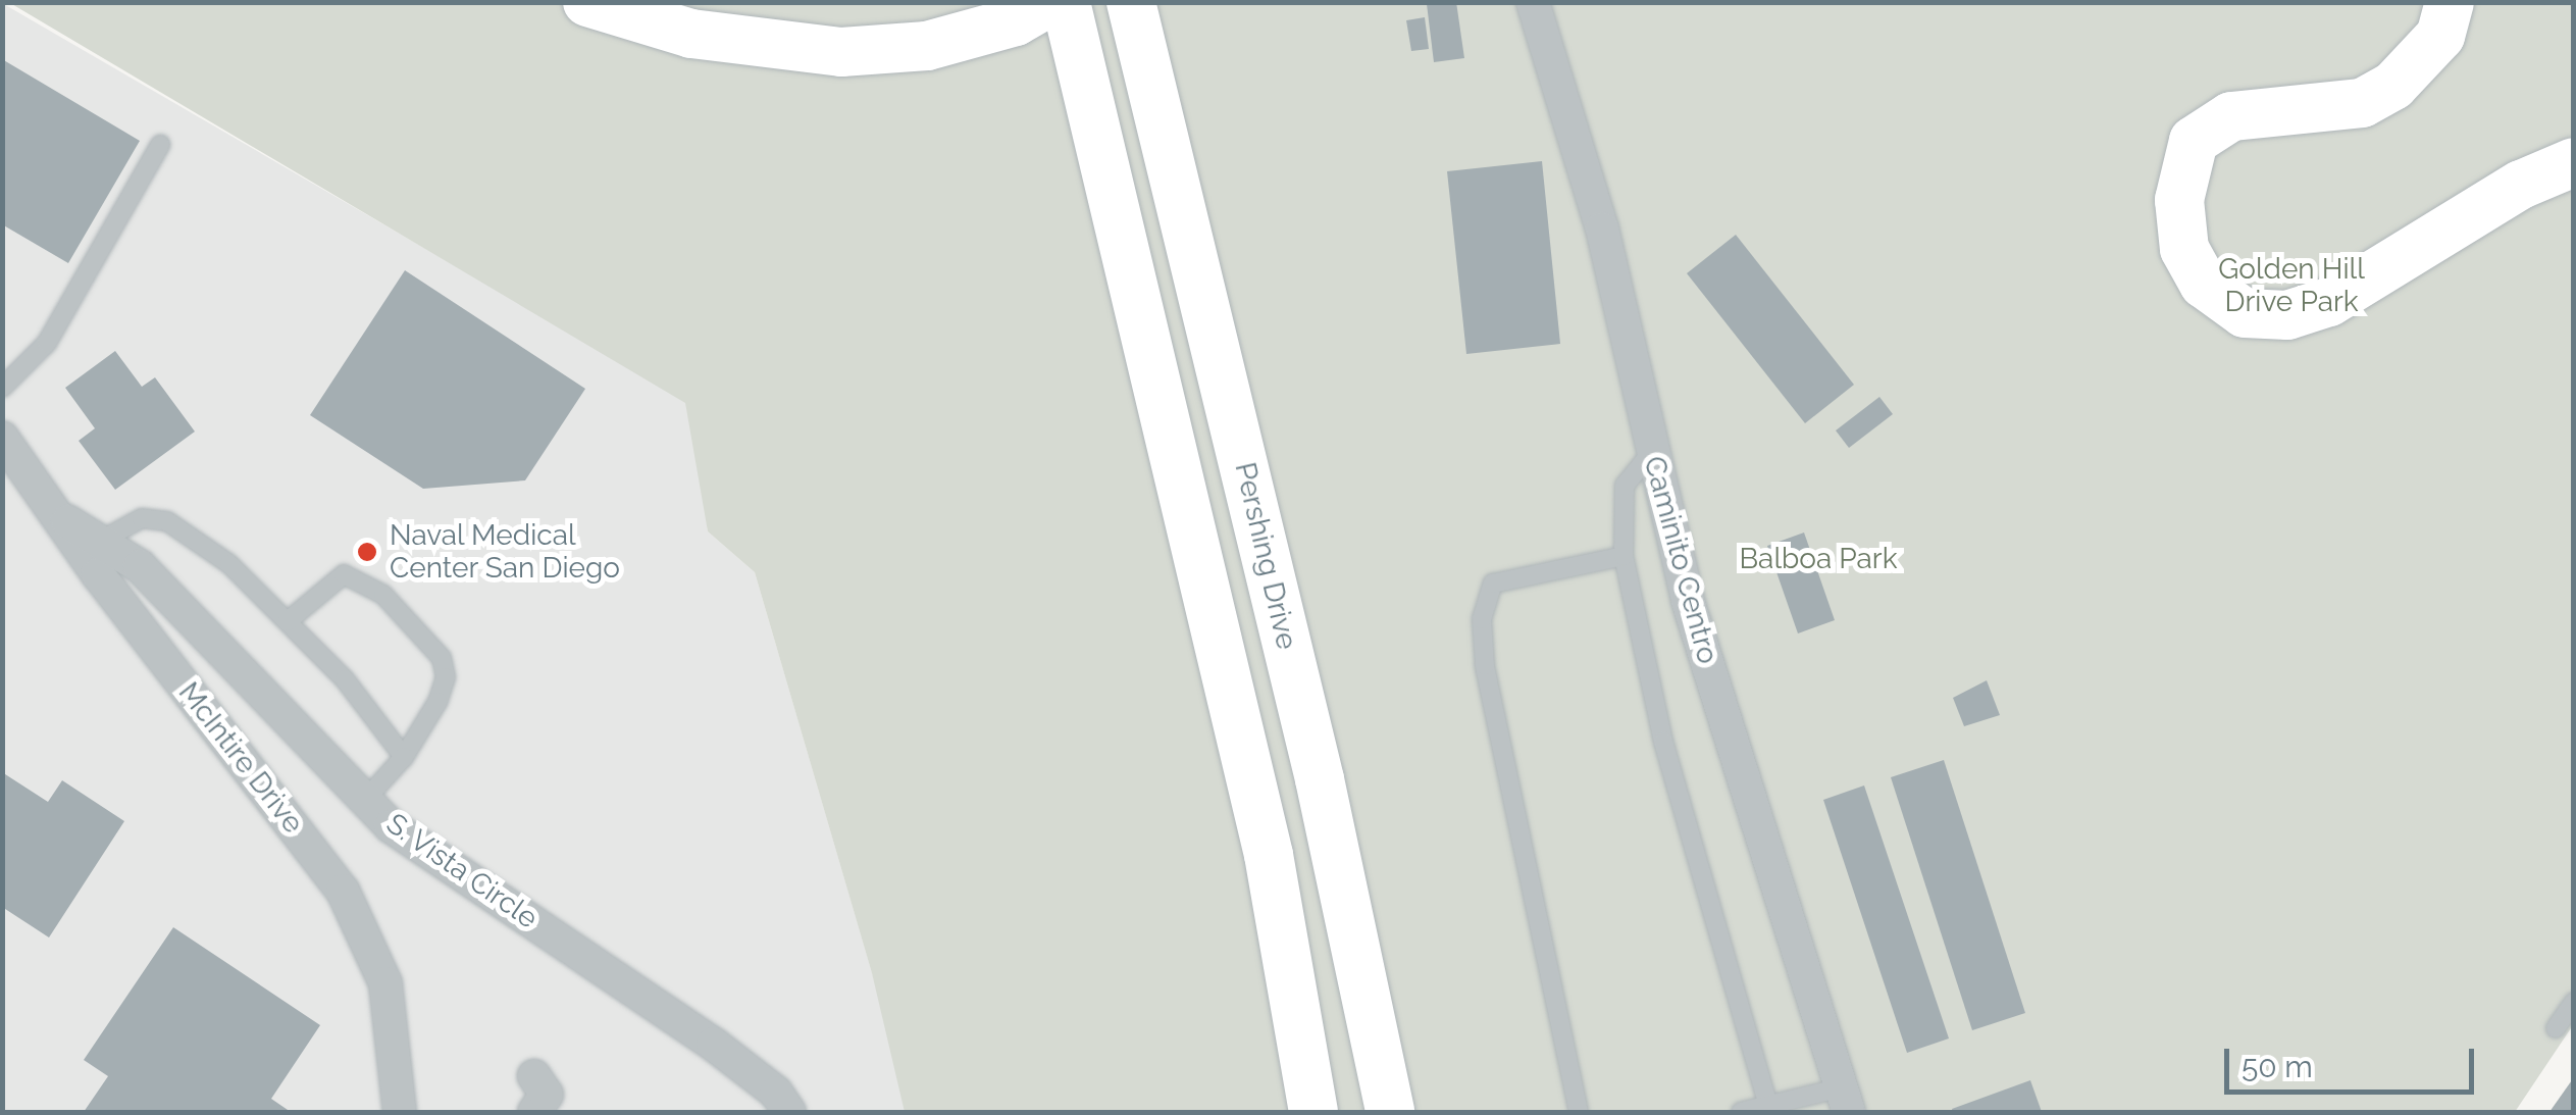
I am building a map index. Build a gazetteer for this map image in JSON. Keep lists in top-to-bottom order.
{
  "streets": {
    "main road": ["Pershing Drive"],
    "street": ["Caminito Centro", "McIntire Drive", "S. Vista Circle"]
  },
  "crossings": [
    ["McIntire Drive", "S. Vista Circle"]
  ],
  "parks": ["Golden Hill Drive Park", "Balboa Park"],
  "places": ["Naval Medical Center San Diego"],
  "scale_bar": "50 m"
}
